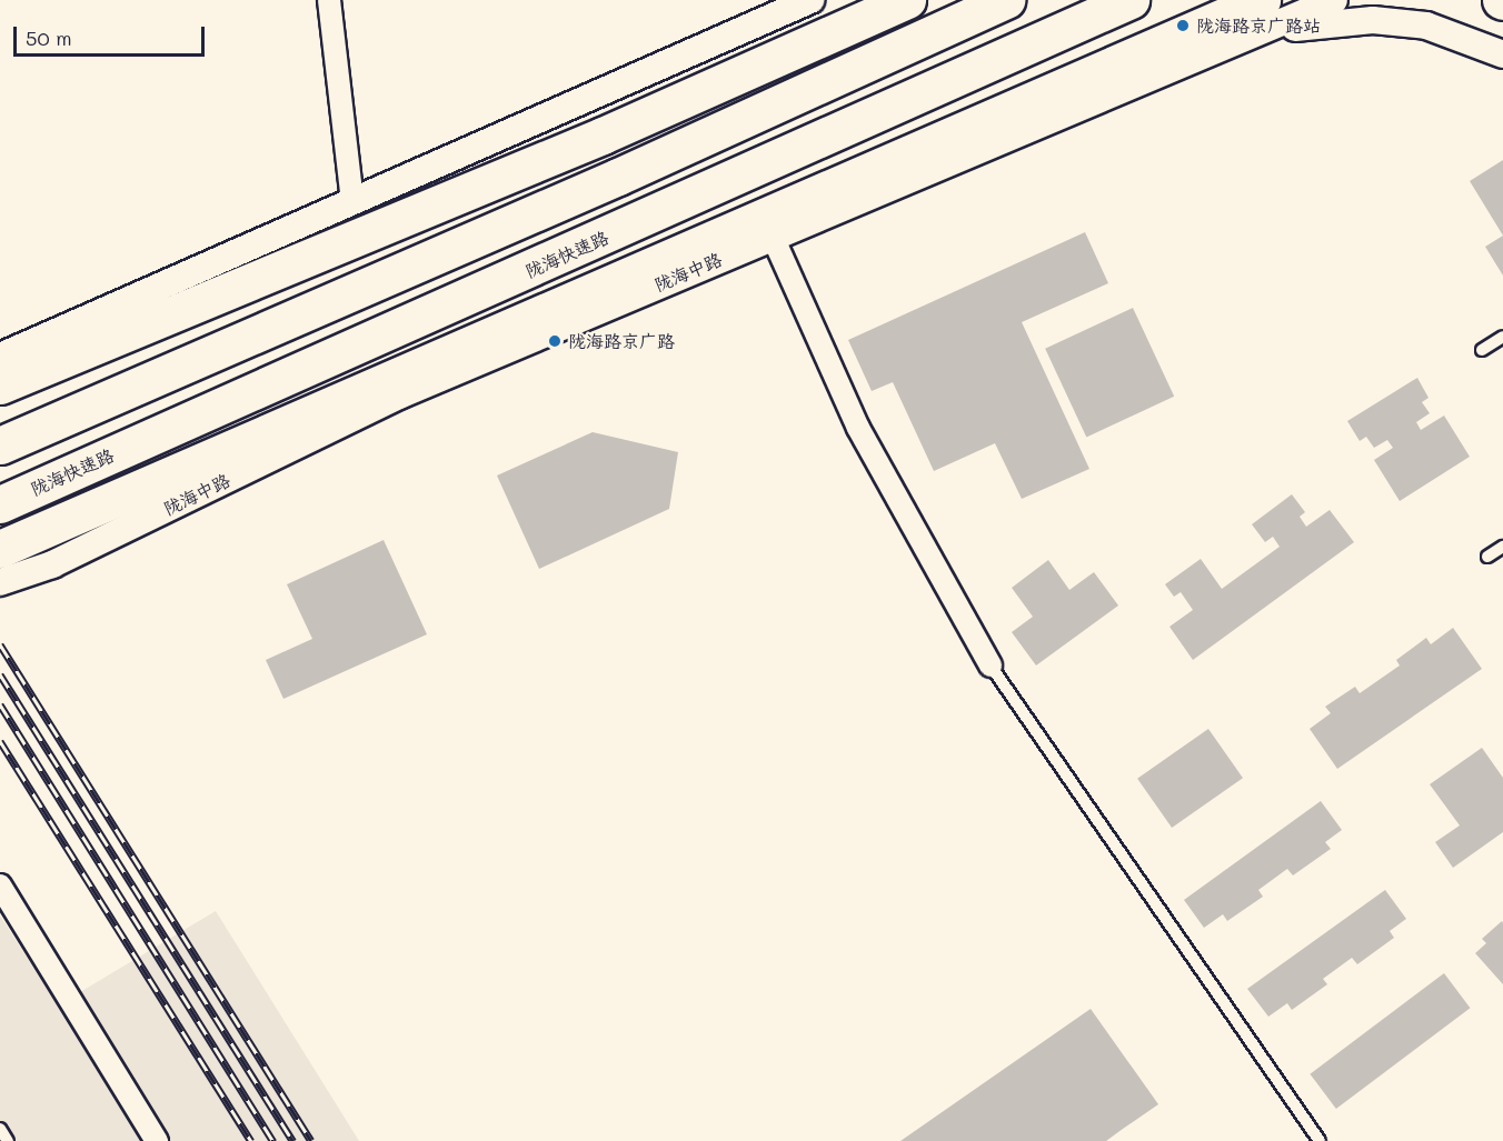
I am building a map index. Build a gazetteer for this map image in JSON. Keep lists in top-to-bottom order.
{
  "streets": {
    "highway": ["陇海快速路"],
    "street": ["陇海中路"]
  },
  "places": ["陇海路京广路站", "陇海路京广路"],
  "scale_bar": "50 m"
}
